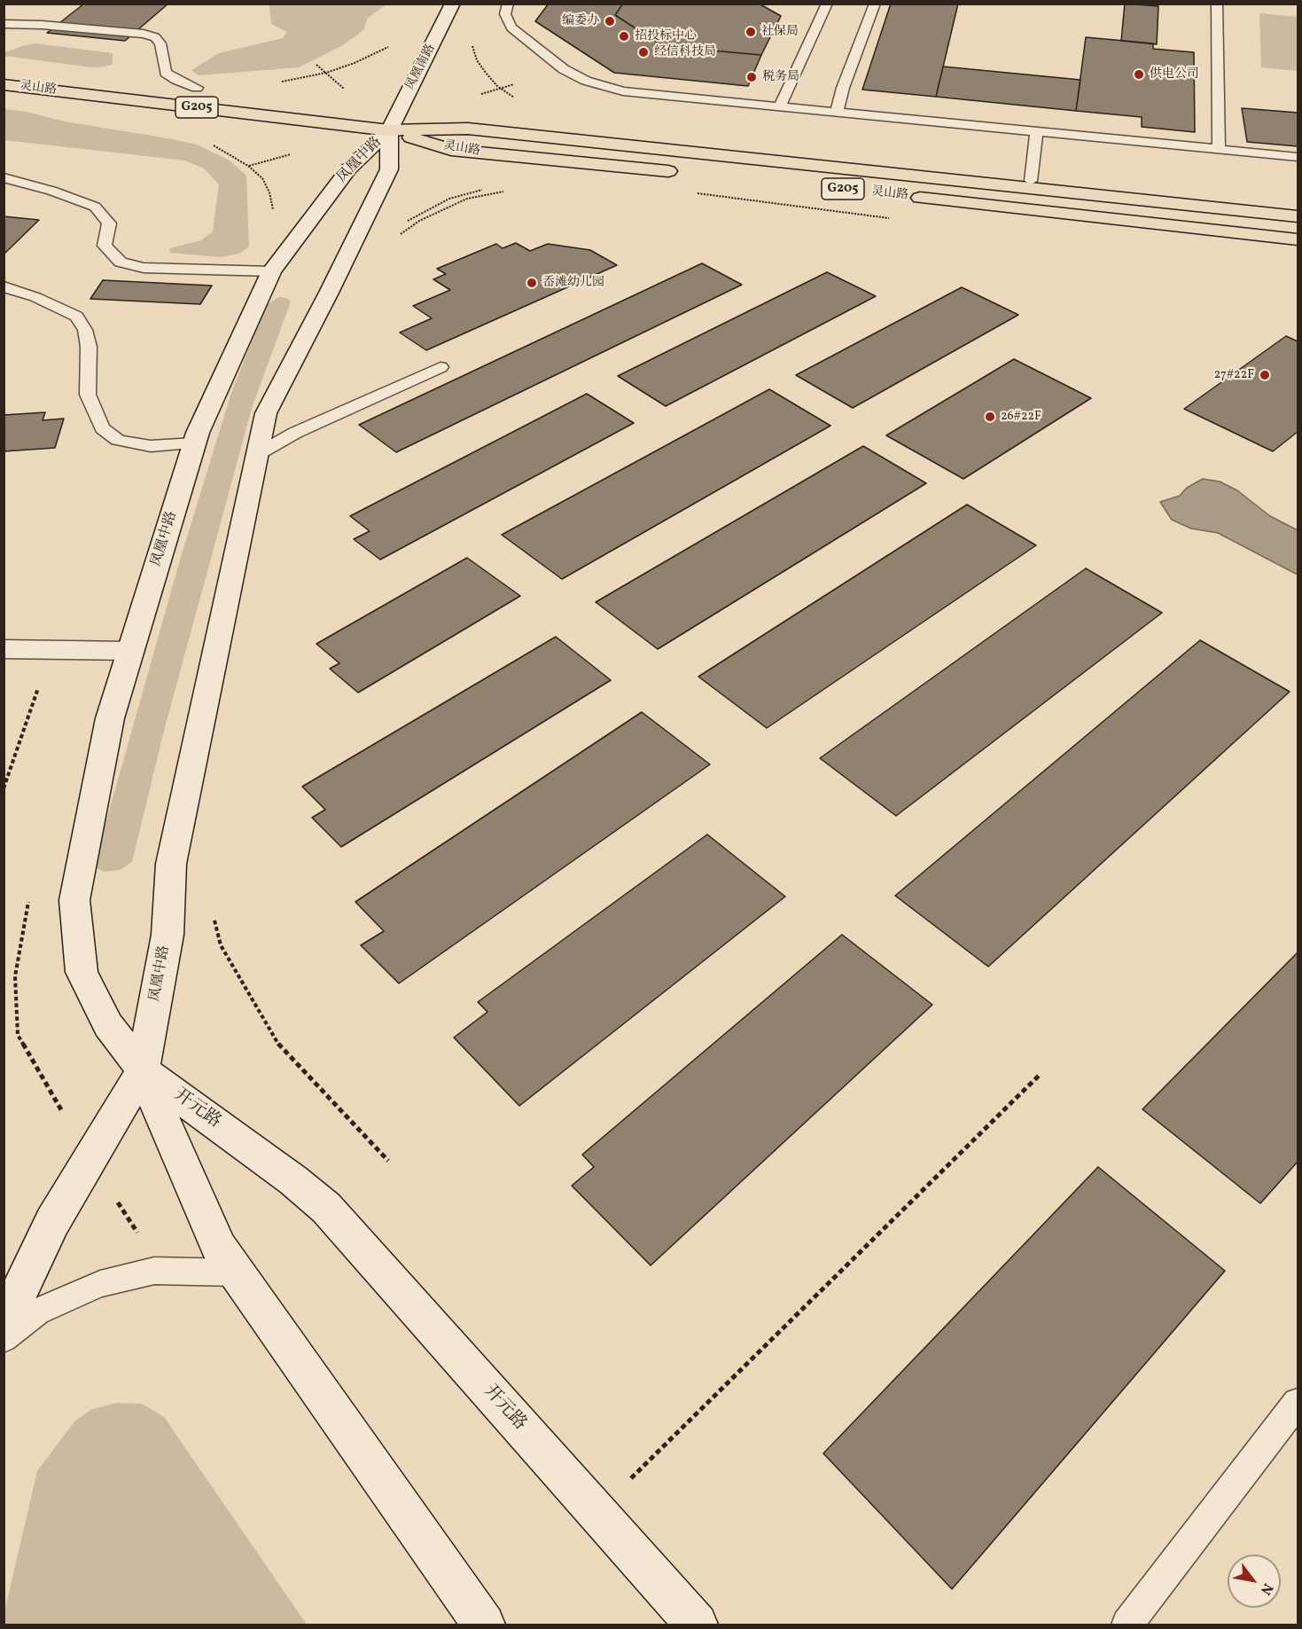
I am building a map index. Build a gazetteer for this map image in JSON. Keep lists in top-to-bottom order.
{
  "streets": {
    "highway": ["灵山路", "G205"],
    "main road": ["凤凰南路", "凤凰中路", "开元路"]
  },
  "crossings": [
    ["凤凰南路", "灵山路"],
    ["凤凰南路", "凤凰中路"],
    ["灵山路", "凤凰中路"],
    ["凤凰中路", "开元路"]
  ],
  "places": [
    "编委办",
    "社保局",
    "招投标中心",
    "经信科技局",
    "供电公司",
    "税务局",
    "岙滩幼儿园",
    "27#22F",
    "26#22F"
  ],
  "north": "bottom right"
}
